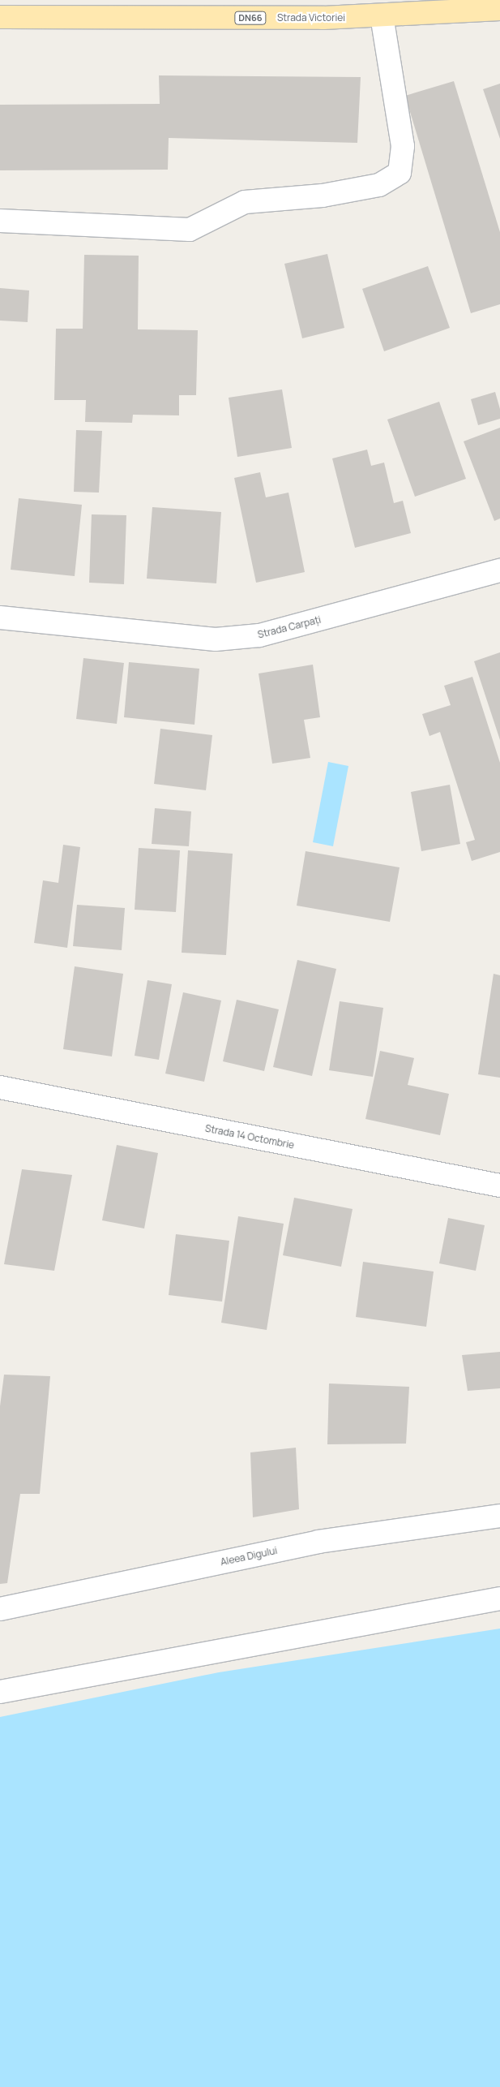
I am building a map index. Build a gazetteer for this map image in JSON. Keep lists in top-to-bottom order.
{
  "streets": {
    "main road": ["DN66", "Strada Victoriei"],
    "street": ["Strada Carpați", "Strada 14 Octombrie", "Aleea Digului"]
  }
}
